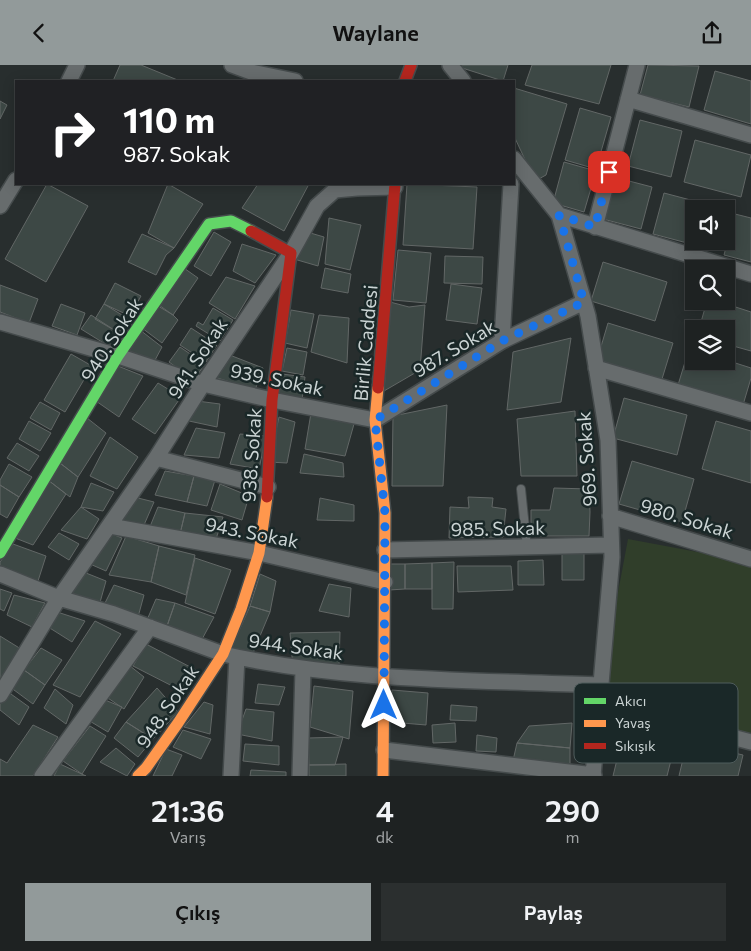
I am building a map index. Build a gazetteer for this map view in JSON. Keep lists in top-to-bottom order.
{
  "streets": {
    "street": [
      "940. Sokak",
      "Birlik Caddesi",
      "987. Sokak",
      "941. Sokak",
      "939. Sokak",
      "938. Sokak",
      "969. Sokak",
      "980. Sokak",
      "985. Sokak",
      "943. Sokak",
      "944. Sokak",
      "948. Sokak"
    ]
  },
  "crossings": [
    ["940. Sokak", "941. Sokak"],
    ["940. Sokak", "939. Sokak"],
    ["940. Sokak", "938. Sokak"],
    ["Birlik Caddesi", "987. Sokak"],
    ["Birlik Caddesi", "941. Sokak"],
    ["Birlik Caddesi", "939. Sokak"],
    ["Birlik Caddesi", "985. Sokak"],
    ["Birlik Caddesi", "943. Sokak"],
    ["Birlik Caddesi", "944. Sokak"],
    ["987. Sokak", "939. Sokak"],
    ["987. Sokak", "969. Sokak"],
    ["941. Sokak", "939. Sokak"],
    ["941. Sokak", "938. Sokak"],
    ["941. Sokak", "943. Sokak"],
    ["941. Sokak", "944. Sokak"],
    ["939. Sokak", "938. Sokak"],
    ["938. Sokak", "943. Sokak"],
    ["938. Sokak", "944. Sokak"],
    ["938. Sokak", "948. Sokak"],
    ["969. Sokak", "980. Sokak"],
    ["969. Sokak", "985. Sokak"],
    ["944. Sokak", "948. Sokak"]
  ],
  "legend": ["Akıcı", "Yavaş", "Sıkışık"],
  "page": {
    "header": "Waylane",
    "turn": ["110 m", "987. Sokak"],
    "eta": [
      "21:36",
      "Varış",
      "4",
      "dk",
      "290",
      "m"
    ],
    "buttons": ["Çıkış", "Paylaş"]
  }
}
